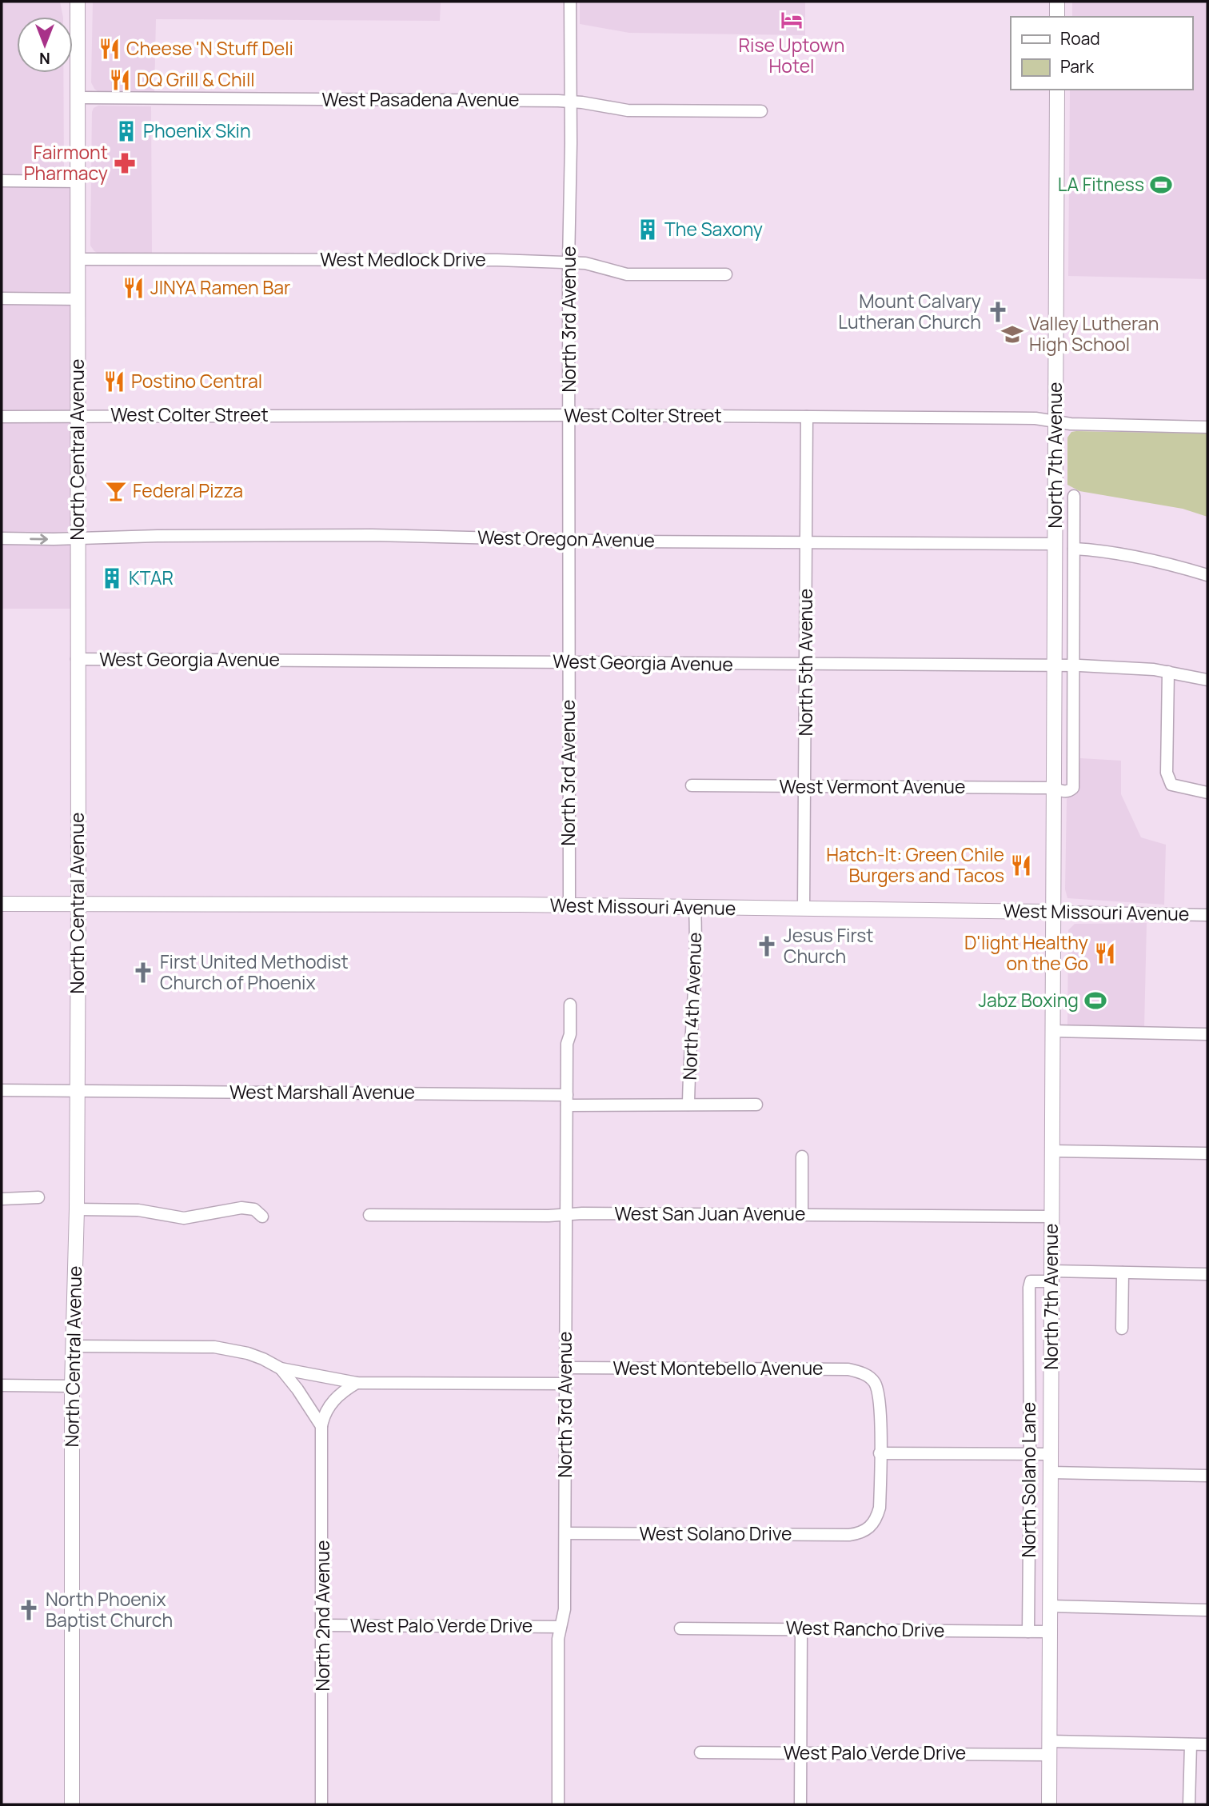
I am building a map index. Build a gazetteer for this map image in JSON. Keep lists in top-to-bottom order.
{
  "streets": {
    "main road": ["North Central Avenue", "North 7th Avenue", "West Missouri Avenue"],
    "street": [
      "West Pasadena Avenue",
      "West Medlock Drive",
      "North 3rd Avenue",
      "West Colter Street",
      "West Oregon Avenue",
      "West Georgia Avenue",
      "North 5th Avenue",
      "West Vermont Avenue",
      "North 4th Avenue",
      "West Marshall Avenue",
      "West San Juan Avenue",
      "West Montebello Avenue",
      "North Solano Lane",
      "West Solano Drive",
      "North 2nd Avenue",
      "West Palo Verde Drive",
      "West Rancho Drive"
    ]
  },
  "crossings": [
    ["West Pasadena Avenue", "North 3rd Avenue"],
    ["West Pasadena Avenue", "North Central Avenue"],
    ["West Medlock Drive", "North 3rd Avenue"],
    ["West Medlock Drive", "North Central Avenue"],
    ["North 3rd Avenue", "West Colter Street"],
    ["North 3rd Avenue", "West Oregon Avenue"],
    ["North 3rd Avenue", "West Georgia Avenue"],
    ["North 3rd Avenue", "West Missouri Avenue"],
    ["North 3rd Avenue", "West Marshall Avenue"],
    ["North 3rd Avenue", "West San Juan Avenue"],
    ["North 3rd Avenue", "West Montebello Avenue"],
    ["North 3rd Avenue", "West Solano Drive"],
    ["North 3rd Avenue", "West Palo Verde Drive"],
    ["West Colter Street", "North Central Avenue"],
    ["West Colter Street", "North 7th Avenue"],
    ["West Colter Street", "North 5th Avenue"],
    ["North Central Avenue", "West Oregon Avenue"],
    ["North Central Avenue", "West Georgia Avenue"],
    ["North Central Avenue", "West Missouri Avenue"],
    ["North Central Avenue", "West Marshall Avenue"],
    ["North 7th Avenue", "West Oregon Avenue"],
    ["North 7th Avenue", "West Georgia Avenue"],
    ["North 7th Avenue", "West Vermont Avenue"],
    ["North 7th Avenue", "West Missouri Avenue"],
    ["North 7th Avenue", "West San Juan Avenue"],
    ["North 7th Avenue", "North Solano Lane"],
    ["North 7th Avenue", "West Palo Verde Drive"],
    ["North 7th Avenue", "West Rancho Drive"],
    ["West Oregon Avenue", "North 5th Avenue"],
    ["West Georgia Avenue", "North 5th Avenue"],
    ["North 5th Avenue", "West Vermont Avenue"],
    ["North 5th Avenue", "West Missouri Avenue"],
    ["West Missouri Avenue", "North 4th Avenue"],
    ["North 4th Avenue", "West Marshall Avenue"],
    ["West Montebello Avenue", "West Solano Drive"],
    ["North Solano Lane", "West Rancho Drive"],
    ["North 2nd Avenue", "West Palo Verde Drive"]
  ],
  "places": {
    "hotel": ["Rise Uptown Hotel"],
    "restaurant": [
      "Cheese 'N Stuff Deli",
      "DQ Grill & Chill",
      "JINYA Ramen Bar",
      "Postino Central",
      "Hatch-It: Green Chile Burgers and Tacos",
      "D'light Healthy on the Go"
    ],
    "building": ["Phoenix Skin", "The Saxony", "KTAR"],
    "pharmacy": ["Fairmont Pharmacy"],
    "sports": ["LA Fitness", "Jabz Boxing"],
    "church": [
      "Mount Calvary Lutheran Church",
      "Jesus First Church",
      "First United Methodist Church of Phoenix",
      "North Phoenix Baptist Church"
    ],
    "school or university": ["Valley Lutheran High School"],
    "bar": ["Federal Pizza"]
  },
  "legend": ["Road", "Park"],
  "north": "bottom"
}
